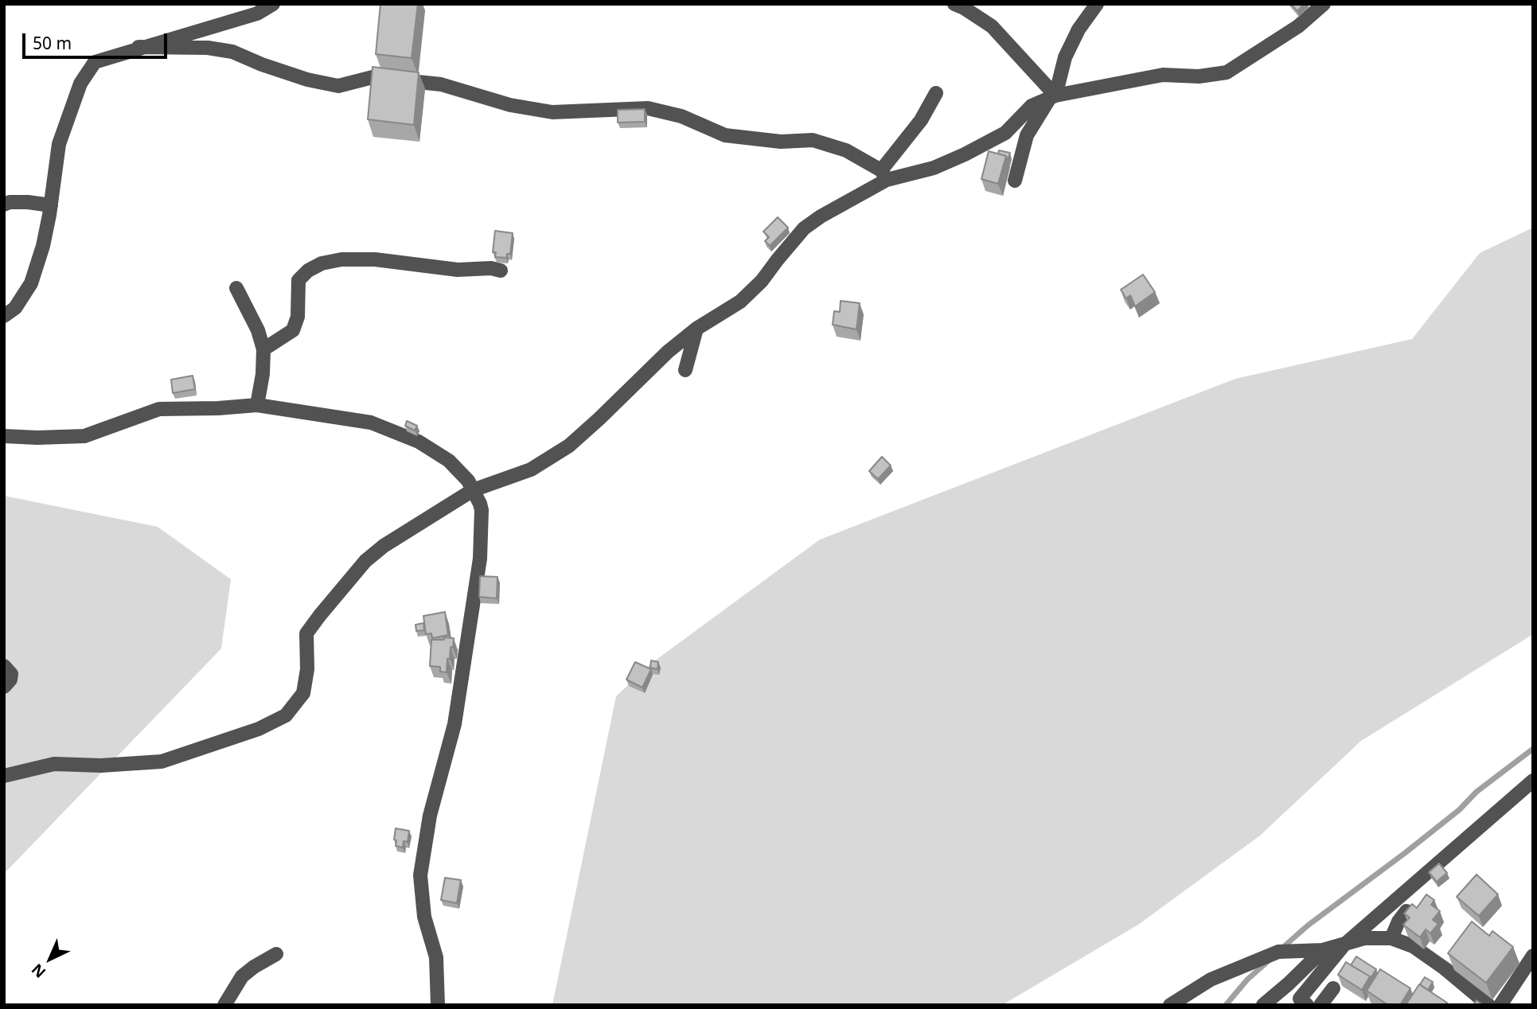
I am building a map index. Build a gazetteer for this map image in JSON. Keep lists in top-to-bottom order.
{
  "scale_bar": "50 m",
  "north": "bottom left"
}
